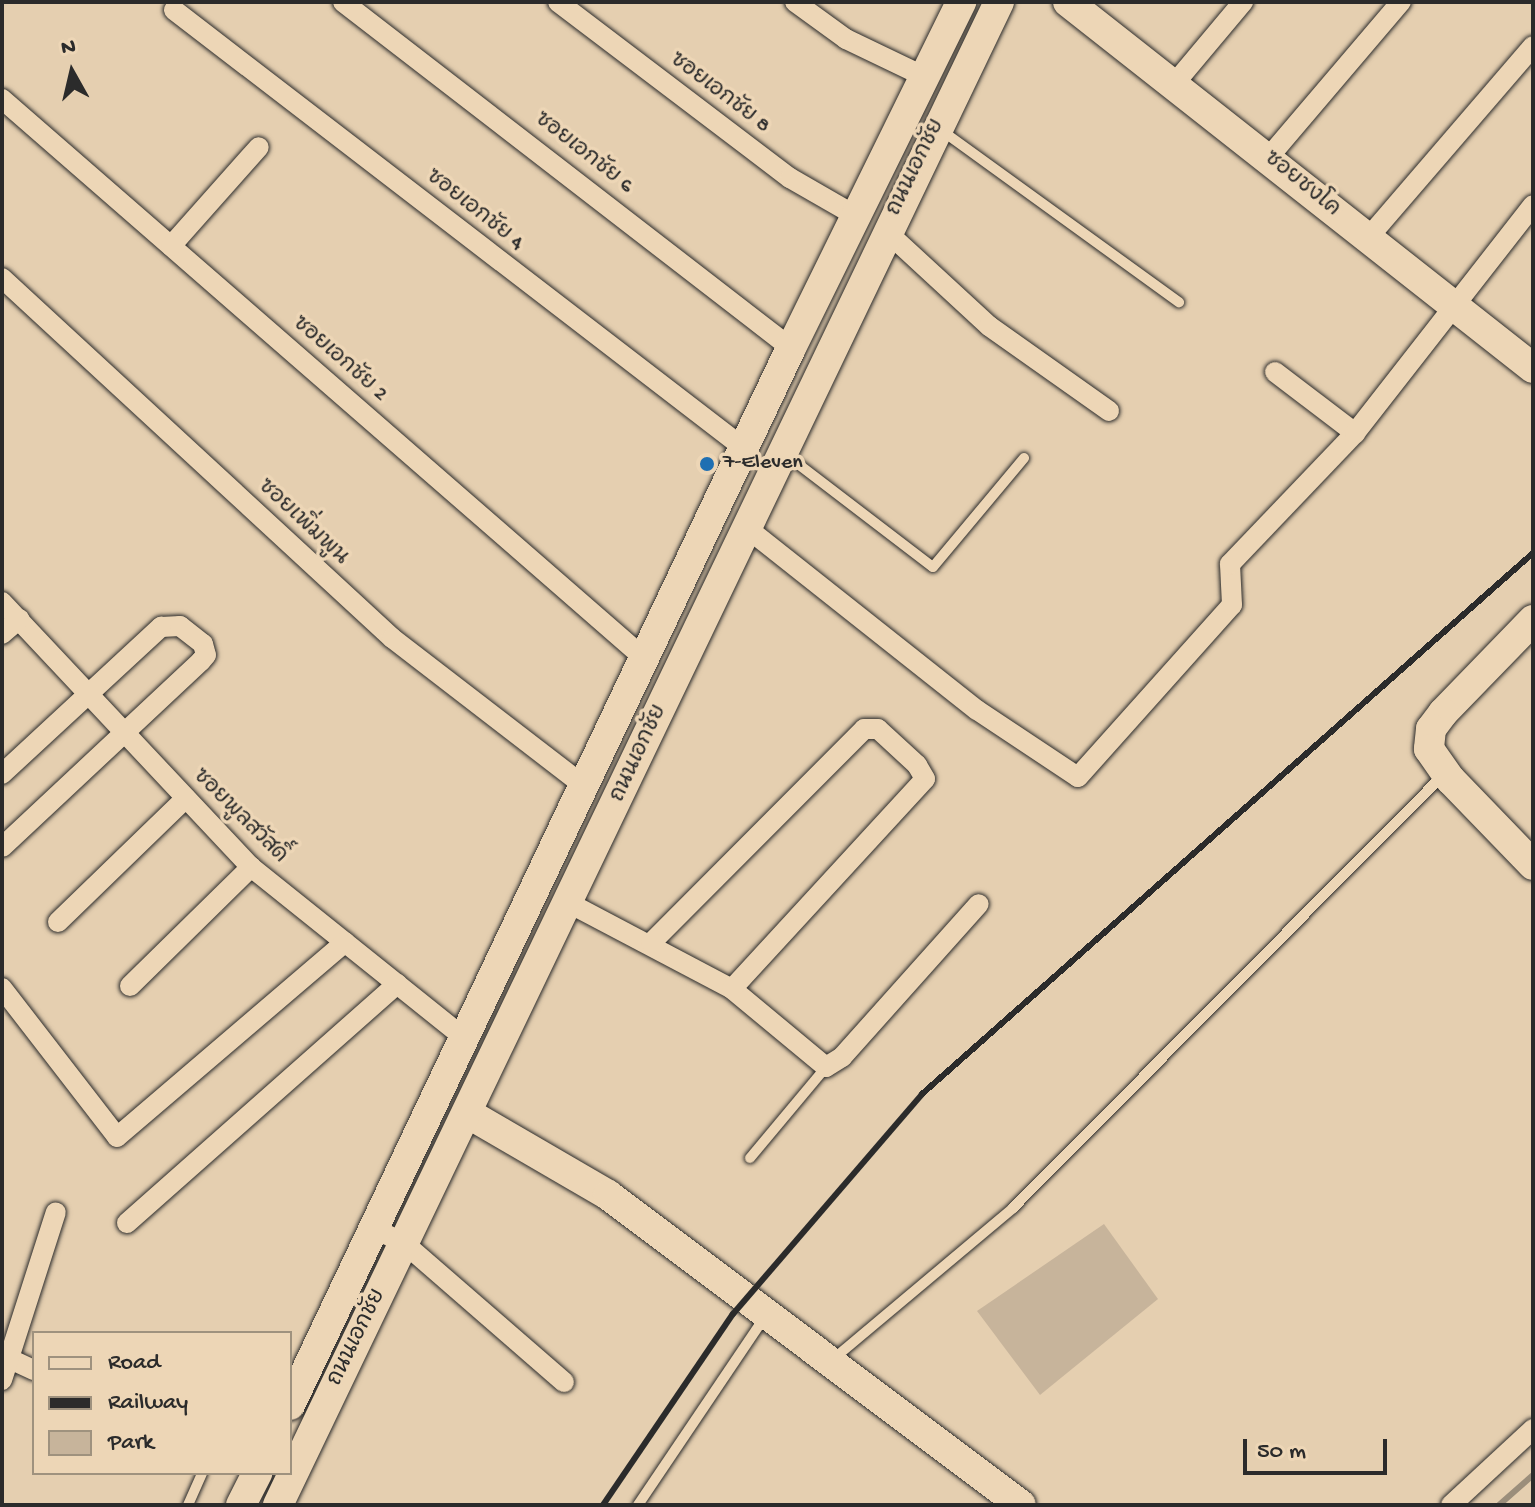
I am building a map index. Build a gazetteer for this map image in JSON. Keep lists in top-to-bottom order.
{
  "streets": {
    "main road": ["ถนนเอกชัย", "ซอยชงโค"],
    "street": [
      "ซอยเอกชัย 8",
      "ซอยเอกชัย 6",
      "ซอยเอกชัย 4",
      "ซอยเอกชัย 2",
      "ซอยเพิ่มพูน",
      "ซอยพูลสวัสดิ์"
    ]
  },
  "crossings": [
    ["ซอยเอกชัย 8", "ถนนเอกชัย"],
    ["ซอยเอกชัย 6", "ถนนเอกชัย"],
    ["ถนนเอกชัย", "ซอยเอกชัย 4"],
    ["ถนนเอกชัย", "ซอยเอกชัย 2"],
    ["ถนนเอกชัย", "ซอยเพิ่มพูน"],
    ["ถนนเอกชัย", "ซอยพูลสวัสดิ์"]
  ],
  "places": ["7-Eleven"],
  "legend": ["Road", "Railway", "Park"],
  "scale_bar": "50 m",
  "north": "top"
}
